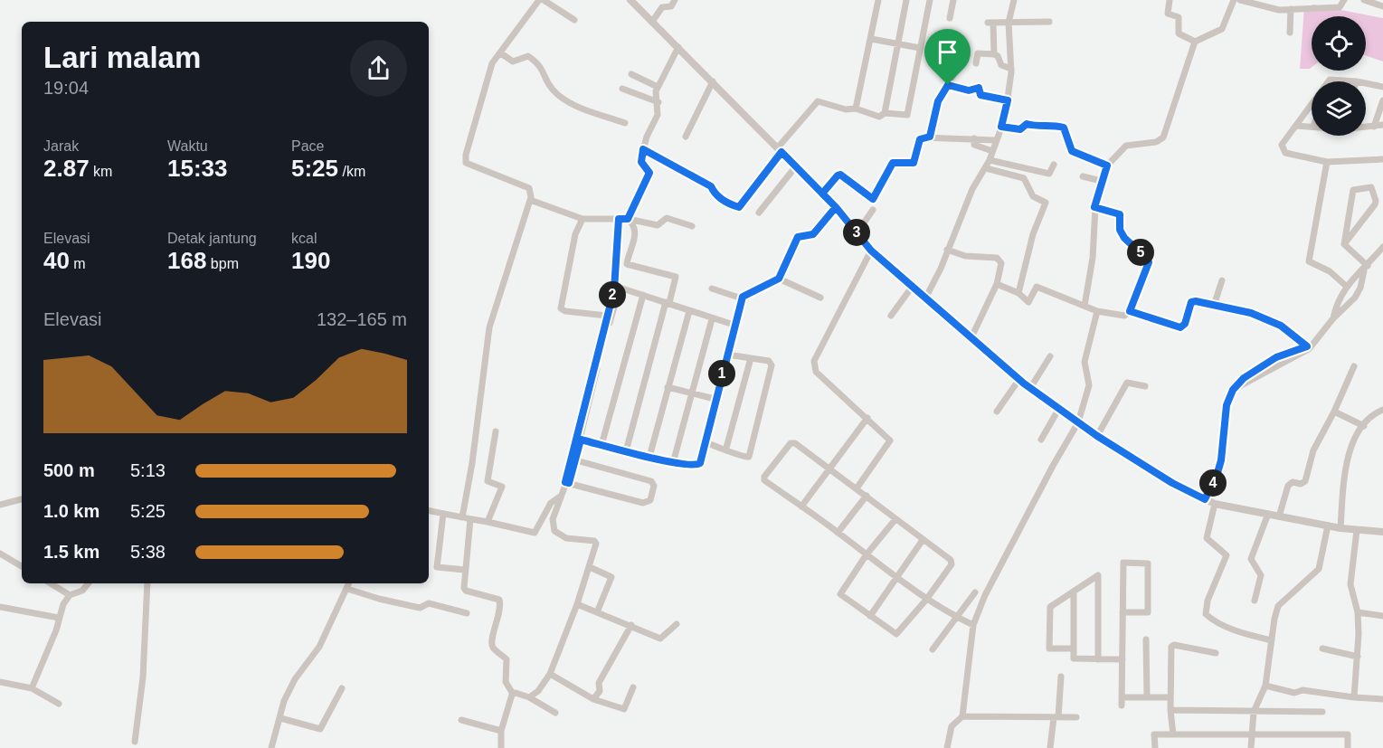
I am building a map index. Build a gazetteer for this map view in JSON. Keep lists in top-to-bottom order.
{
  "page": {
    "heading": ["Lari malam", "19:04"],
    "stats": [
      ["Jarak", "2.87 km"],
      ["Waktu", "15:33"],
      ["Pace", "5:25 /km"],
      ["Elevasi", "40 m"],
      ["Detak jantung", "168 bpm"],
      ["kcal", "190"]
    ],
    "pins": [
      "3",
      "5",
      "2",
      "1",
      "4"
    ],
    "chart": ["Elevasi", "132–165 m"],
    "list": [
      {
        "name": "500 m",
        "note": "5:13"
      },
      {
        "name": "1.0 km",
        "note": "5:25"
      },
      {
        "name": "1.5 km",
        "note": "5:38"
      }
    ]
  }
}
